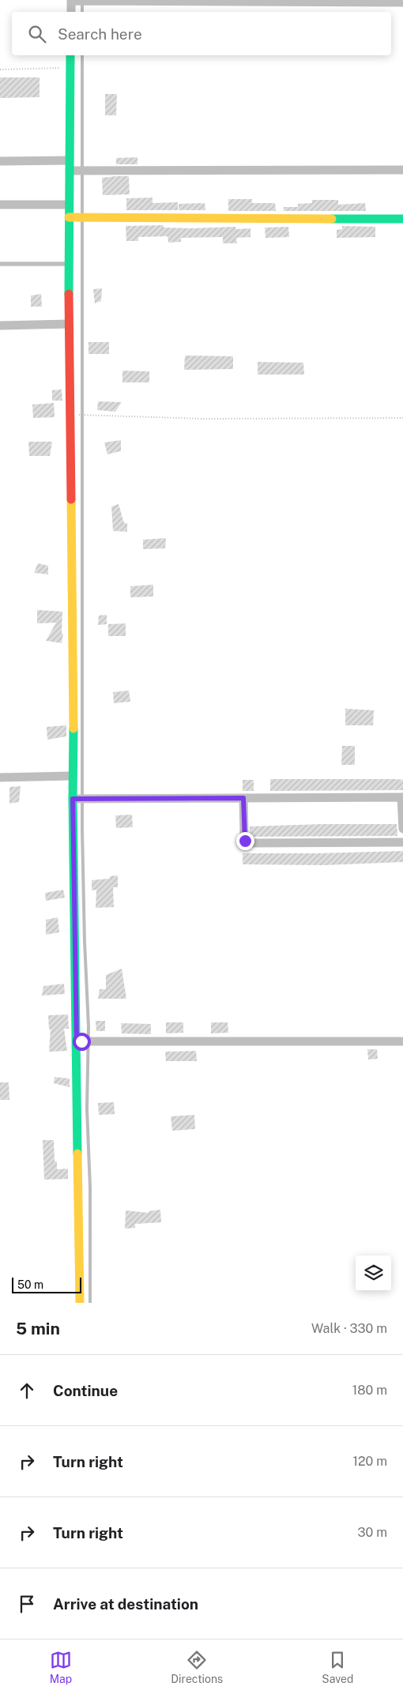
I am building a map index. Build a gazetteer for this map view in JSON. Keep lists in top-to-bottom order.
{
  "scale_bar": "50 m",
  "page": {
    "search": "Search here",
    "scale": "50 m",
    "heading": ["5 min", "Walk · 330 m"],
    "list": [
      ["Continue", "180 m"],
      ["Turn right", "120 m"],
      ["Turn right", "30 m"],
      "Arrive at destination"
    ],
    "nav": ["Map", "Directions", "Saved"]
  }
}
